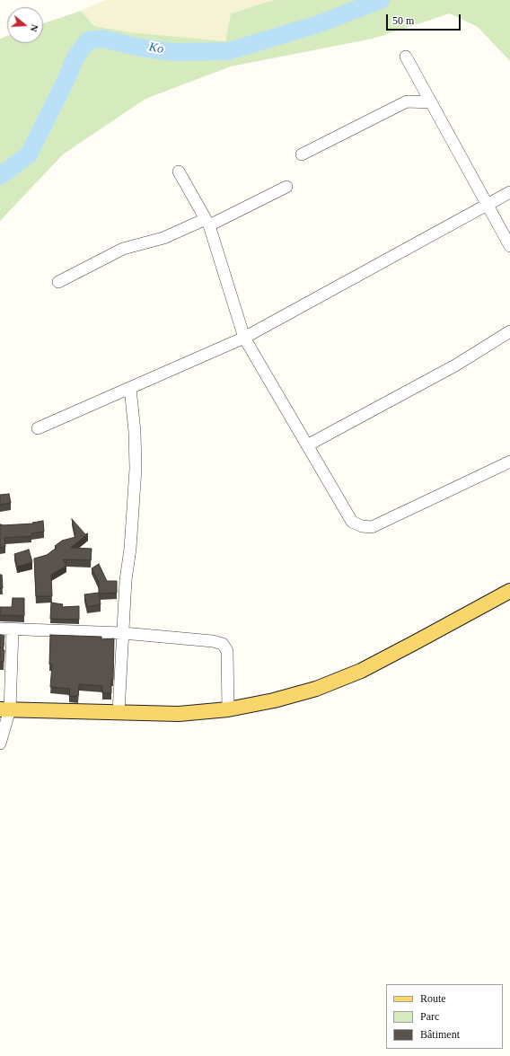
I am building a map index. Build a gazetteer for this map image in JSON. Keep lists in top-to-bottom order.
{
  "water": ["Ko"],
  "legend": ["Route", "Parc", "Bâtiment"],
  "scale_bar": "50 m",
  "north": "right"
}
